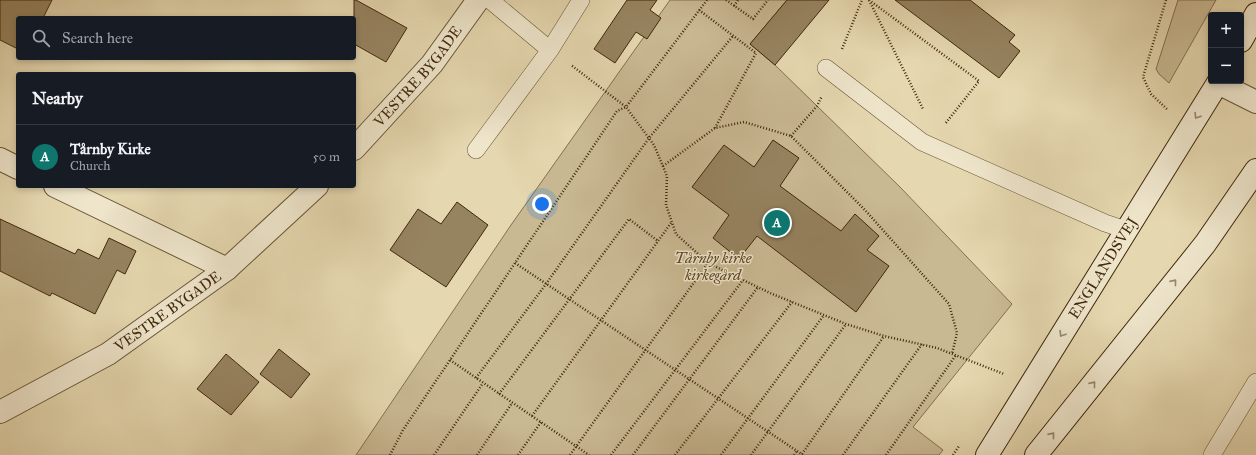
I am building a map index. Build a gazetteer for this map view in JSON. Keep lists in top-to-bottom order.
{
  "streets": {
    "street": ["VESTRE BYGADE", "ENGLANDSVEJ"]
  },
  "parks": ["Tårnby kirke kirkegård"],
  "page": {
    "map_buttons": ["+", "−"],
    "search": "Search here",
    "heading": "Nearby",
    "list": [
      {
        "mark": "A",
        "name": "Tårnby Kirke",
        "note": "Church",
        "value": "50 m"
      }
    ],
    "pins": "A"
  }
}
